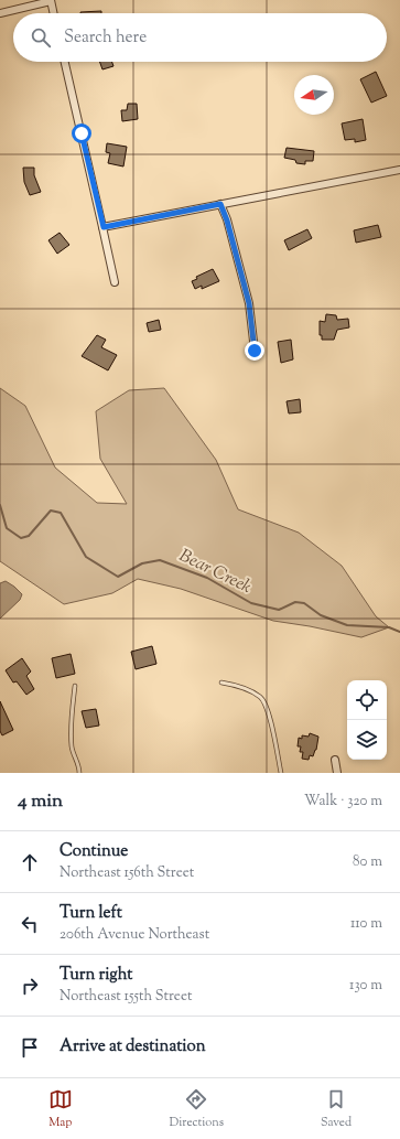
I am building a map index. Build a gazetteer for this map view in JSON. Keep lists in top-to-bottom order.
{
  "water": ["Bear Creek"],
  "north": "left",
  "page": {
    "search": "Search here",
    "heading": ["4 min", "Walk · 320 m"],
    "list": [
      ["Continue", "Northeast 156th Street", "80 m"],
      ["Turn left", "206th Avenue Northeast", "110 m"],
      ["Turn right", "Northeast 155th Street", "130 m"],
      "Arrive at destination"
    ],
    "nav": ["Map", "Directions", "Saved"]
  }
}
